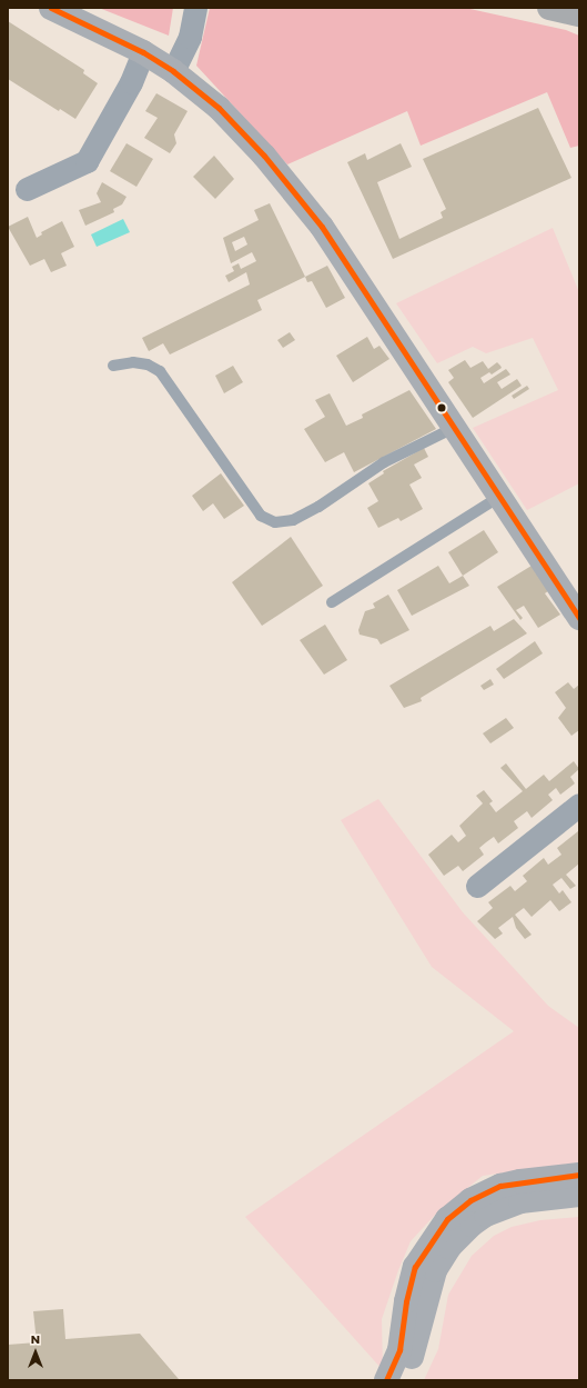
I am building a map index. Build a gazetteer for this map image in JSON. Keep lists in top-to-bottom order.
{
  "north": "top"
}
